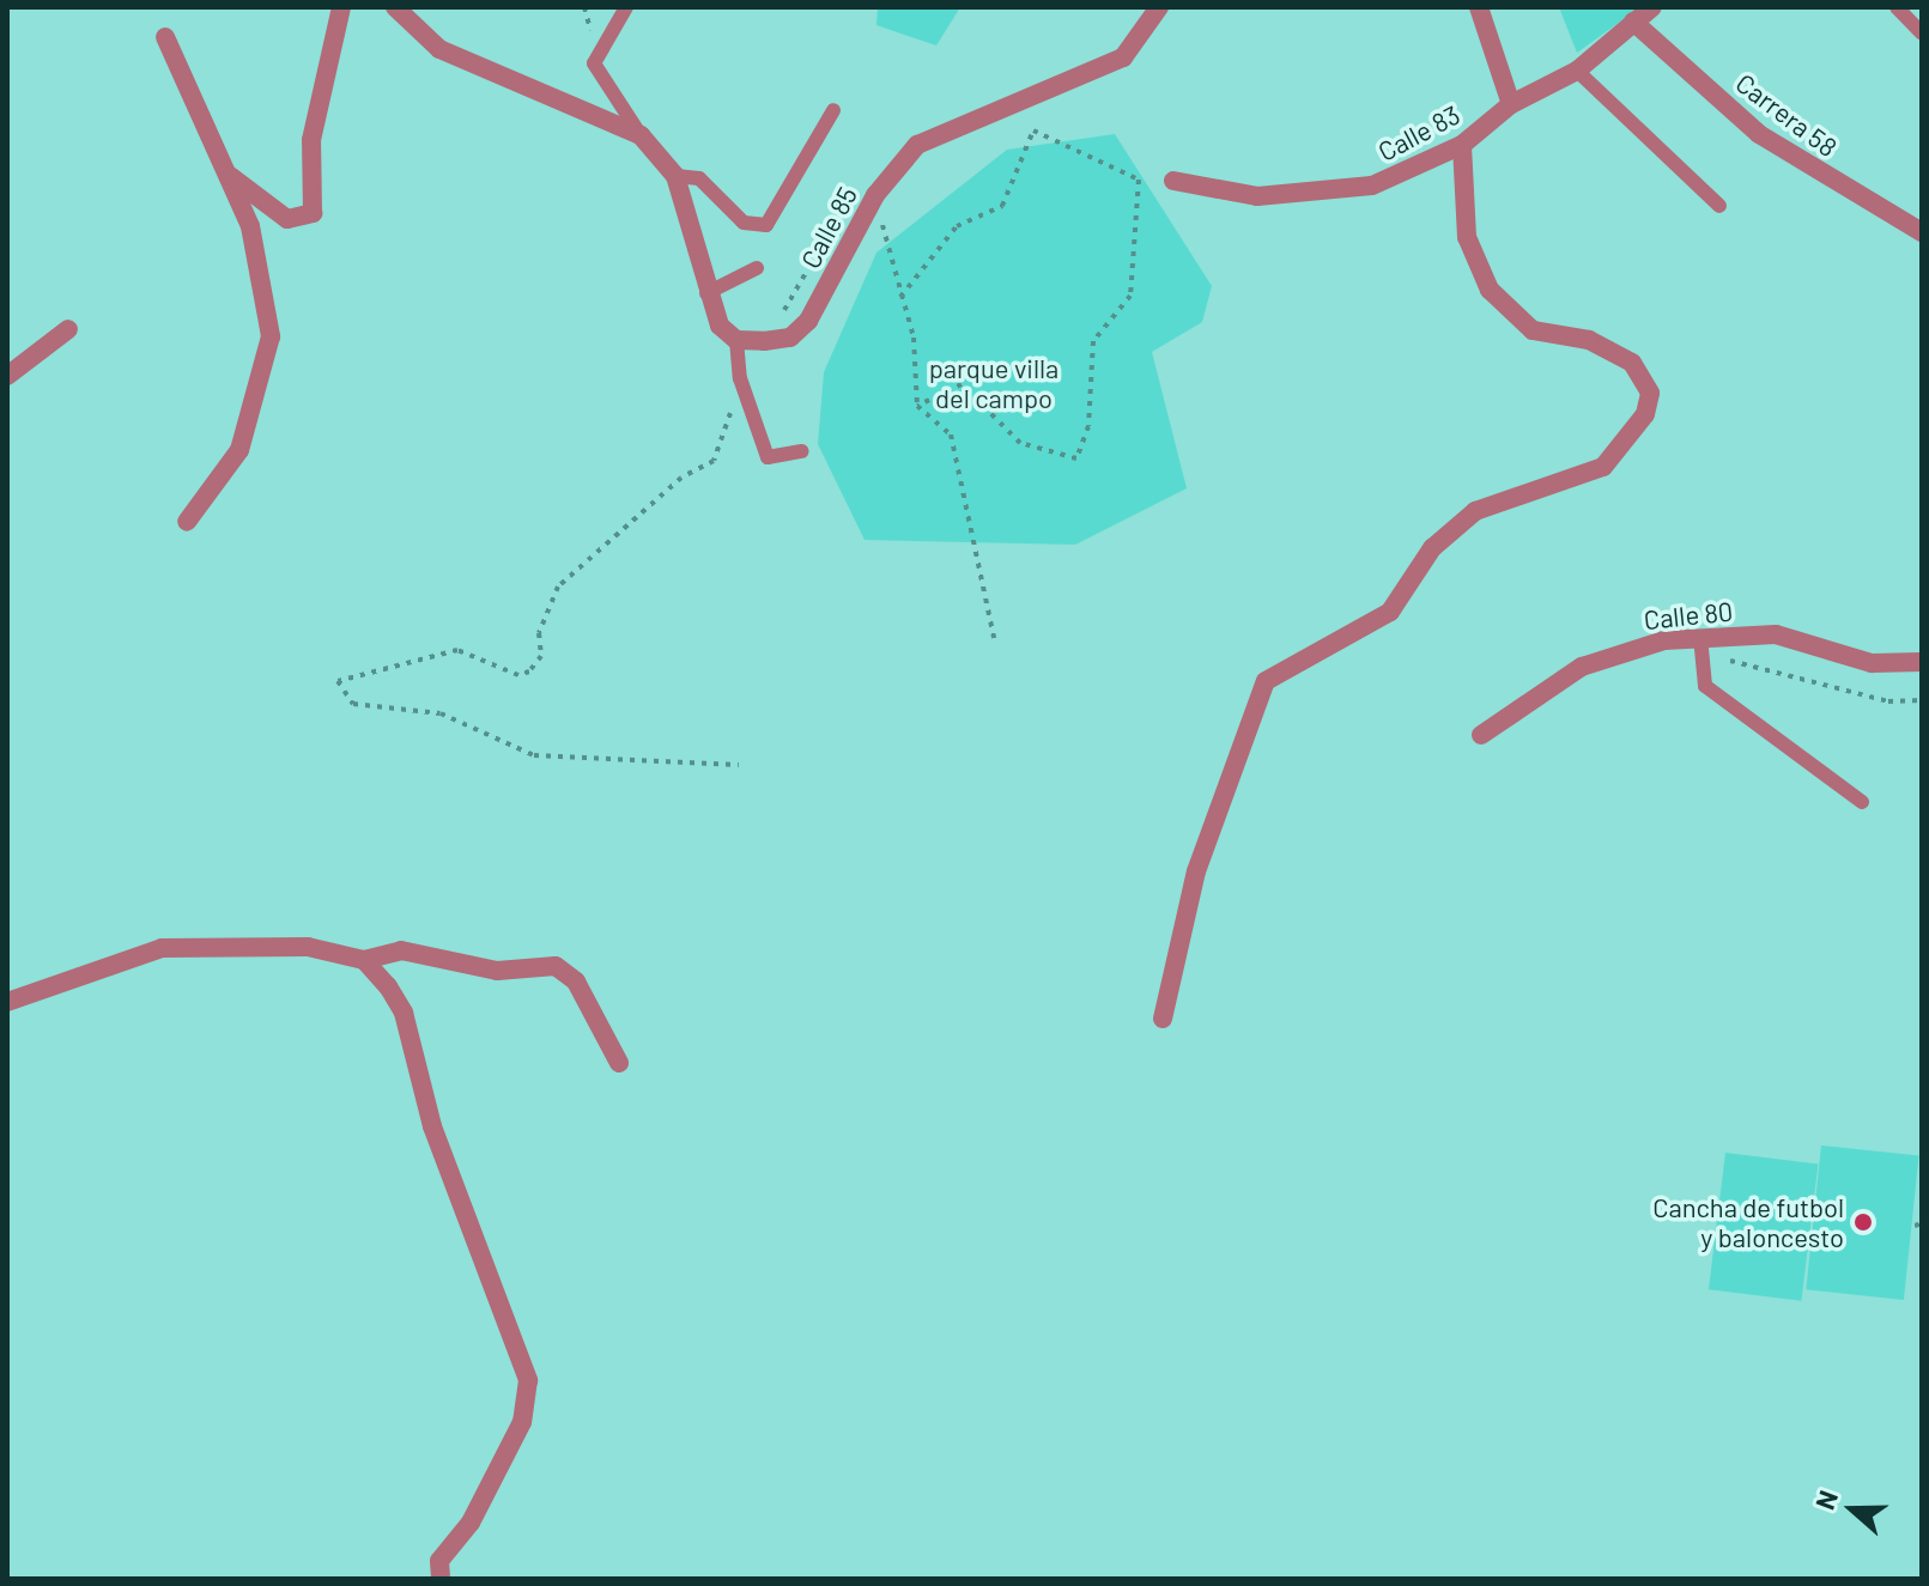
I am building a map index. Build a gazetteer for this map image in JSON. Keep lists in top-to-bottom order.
{
  "streets": {
    "street": [
      "Carrera 58",
      "Calle 83",
      "Calle 85",
      "Calle 80"
    ]
  },
  "crossings": [
    ["Carrera 58", "Calle 83"]
  ],
  "parks": ["parque villa del campo"],
  "places": ["Cancha de futbol y baloncesto"],
  "north": "left"
}
